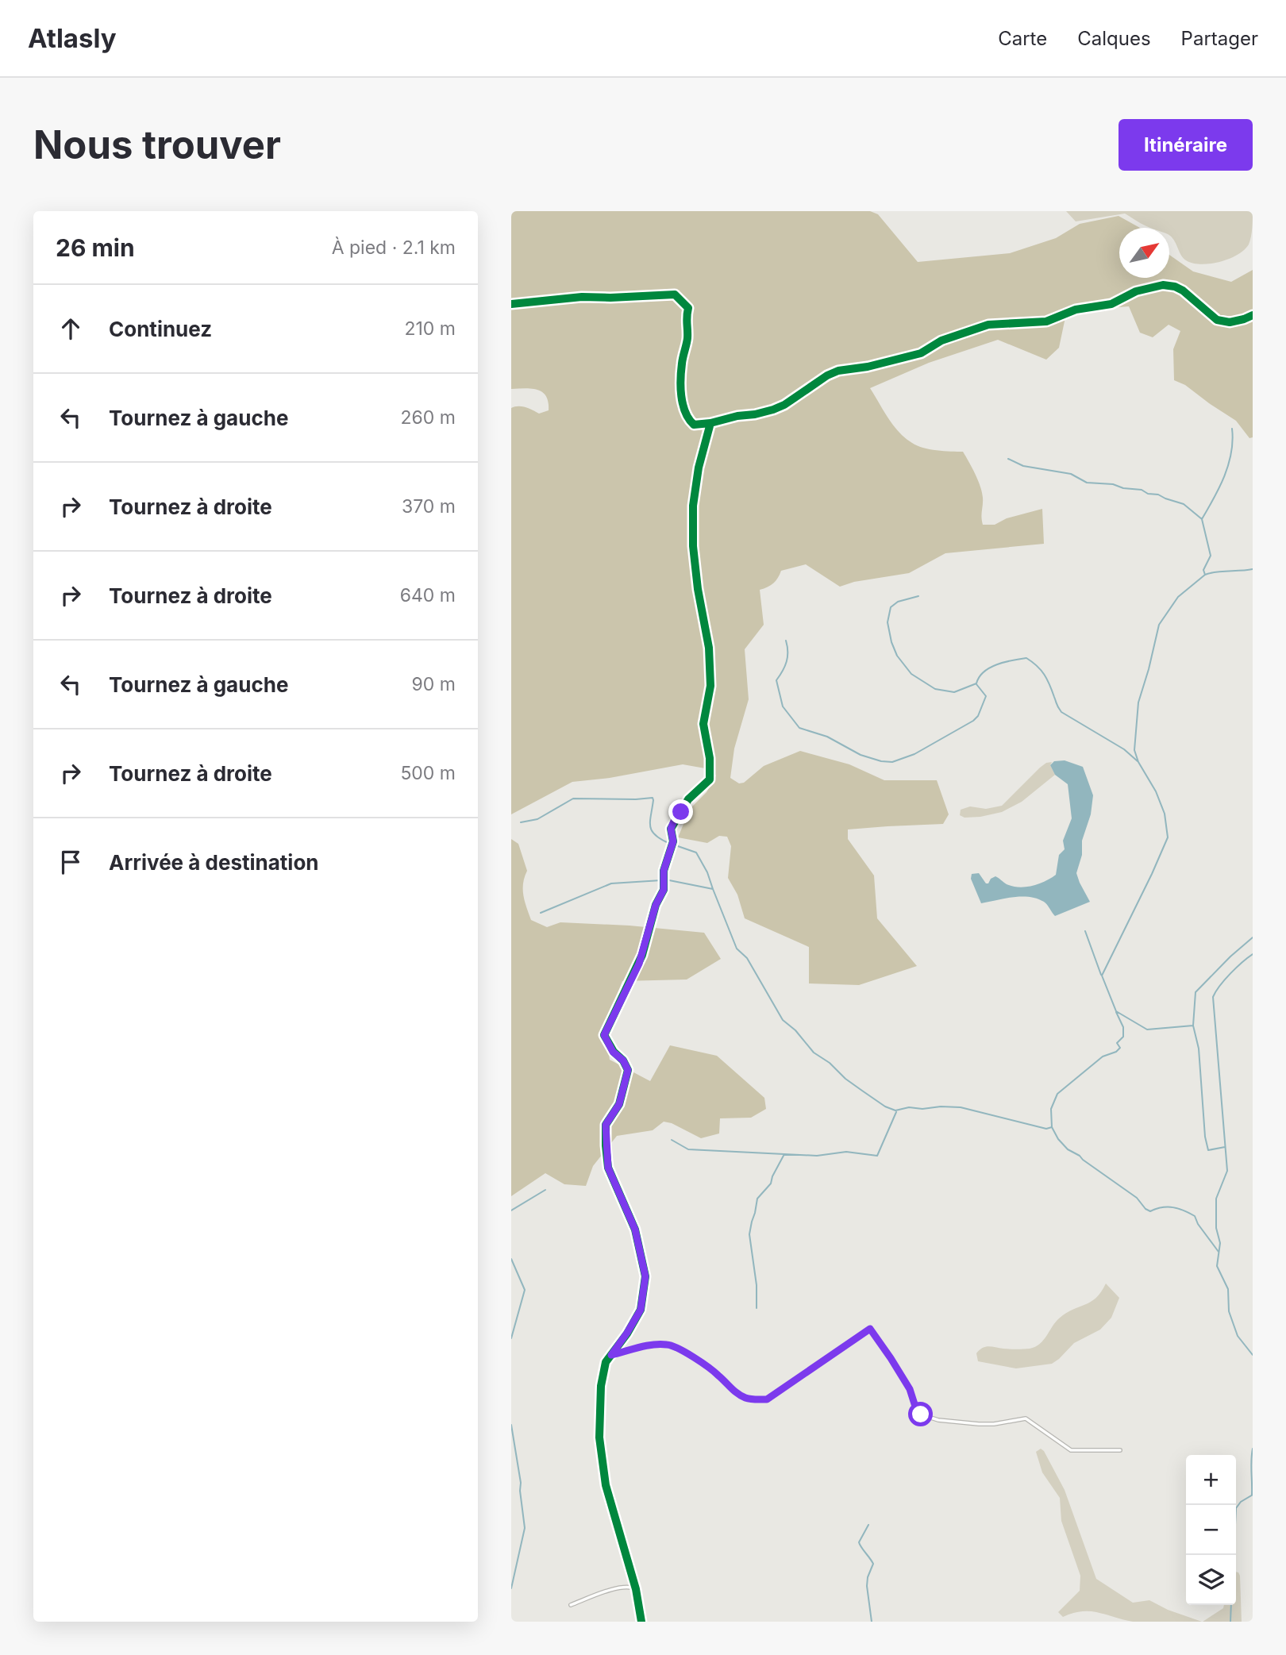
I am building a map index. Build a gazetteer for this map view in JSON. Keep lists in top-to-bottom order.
{
  "north": "top right",
  "page": {
    "header": "Atlasly",
    "nav": ["Carte", "Calques", "Partager"],
    "buttons": "Itinéraire",
    "title": "Nous trouver",
    "heading": ["26 min", "À pied · 2.1 km"],
    "list": [
      ["Continuez", "210 m"],
      ["Tournez à gauche", "260 m"],
      ["Tournez à droite", "370 m"],
      ["Tournez à droite", "640 m"],
      ["Tournez à gauche", "90 m"],
      ["Tournez à droite", "500 m"],
      "Arrivée à destination"
    ],
    "map_buttons": ["+", "−"]
  }
}
